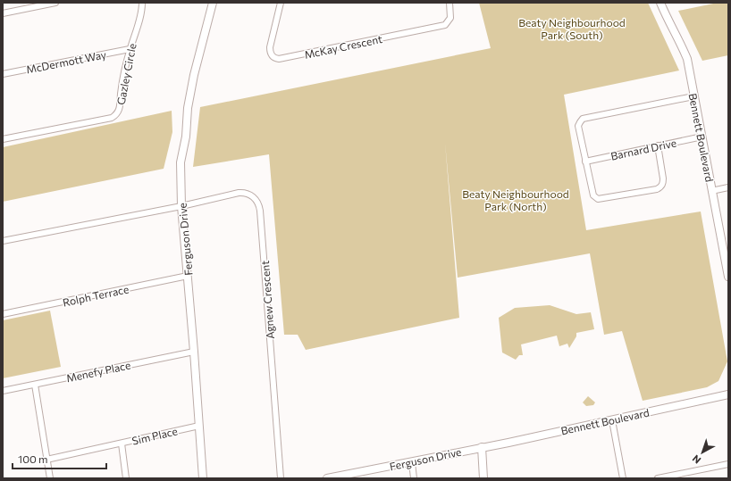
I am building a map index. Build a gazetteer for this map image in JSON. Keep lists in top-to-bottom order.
{
  "streets": {
    "street": [
      "McKay Crescent",
      "McDermott Way",
      "Gazley Circle",
      "Bennett Boulevard",
      "Barnard Drive",
      "Ferguson Drive",
      "Rolph Terrace",
      "Agnew Crescent",
      "Menefy Place",
      "Sim Place"
    ]
  },
  "crossings": [
    ["McDermott Way", "Gazley Circle"],
    ["Bennett Boulevard", "Barnard Drive"],
    ["Bennett Boulevard", "Ferguson Drive"],
    ["Ferguson Drive", "Rolph Terrace"],
    ["Ferguson Drive", "Agnew Crescent"],
    ["Ferguson Drive", "Menefy Place"],
    ["Ferguson Drive", "Sim Place"]
  ],
  "parks": ["Beaty Neighbourhood Park (South)", "Beaty Neighbourhood Park (North)"],
  "scale_bar": "100 m",
  "north": "bottom left"
}
